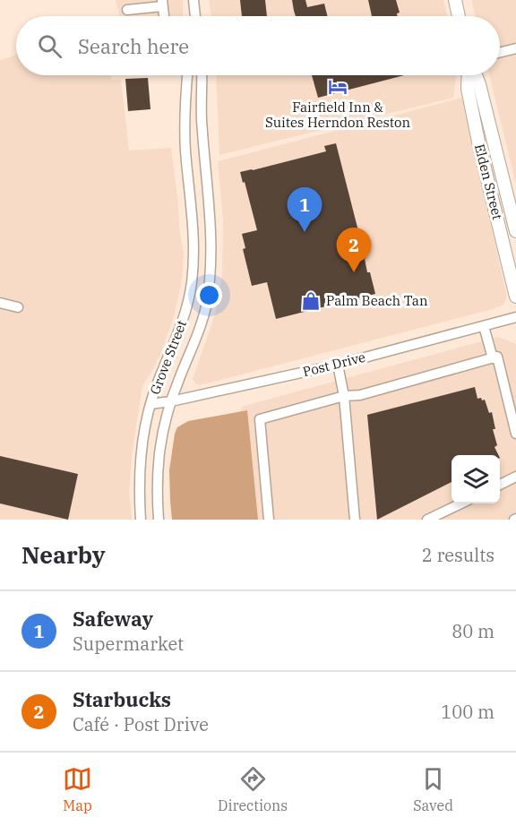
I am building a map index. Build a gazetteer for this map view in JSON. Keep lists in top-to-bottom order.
{
  "streets": {
    "main road": ["Elden Street"],
    "street": ["Grove Street", "Post Drive"]
  },
  "crossings": [
    ["Grove Street", "Post Drive"]
  ],
  "places": {
    "hotel": ["Fairfield Inn & Suites Herndon Reston"],
    "shop": ["Palm Beach Tan"]
  },
  "page": {
    "search": "Search here",
    "pins": ["1", "2"],
    "heading": ["Nearby", "2 results"],
    "list": [
      {
        "mark": "1",
        "name": "Safeway",
        "note": "Supermarket",
        "value": "80 m"
      },
      {
        "mark": "2",
        "name": "Starbucks",
        "note": "Café · Post Drive",
        "value": "100 m"
      }
    ],
    "nav": ["Map", "Directions", "Saved"]
  }
}
